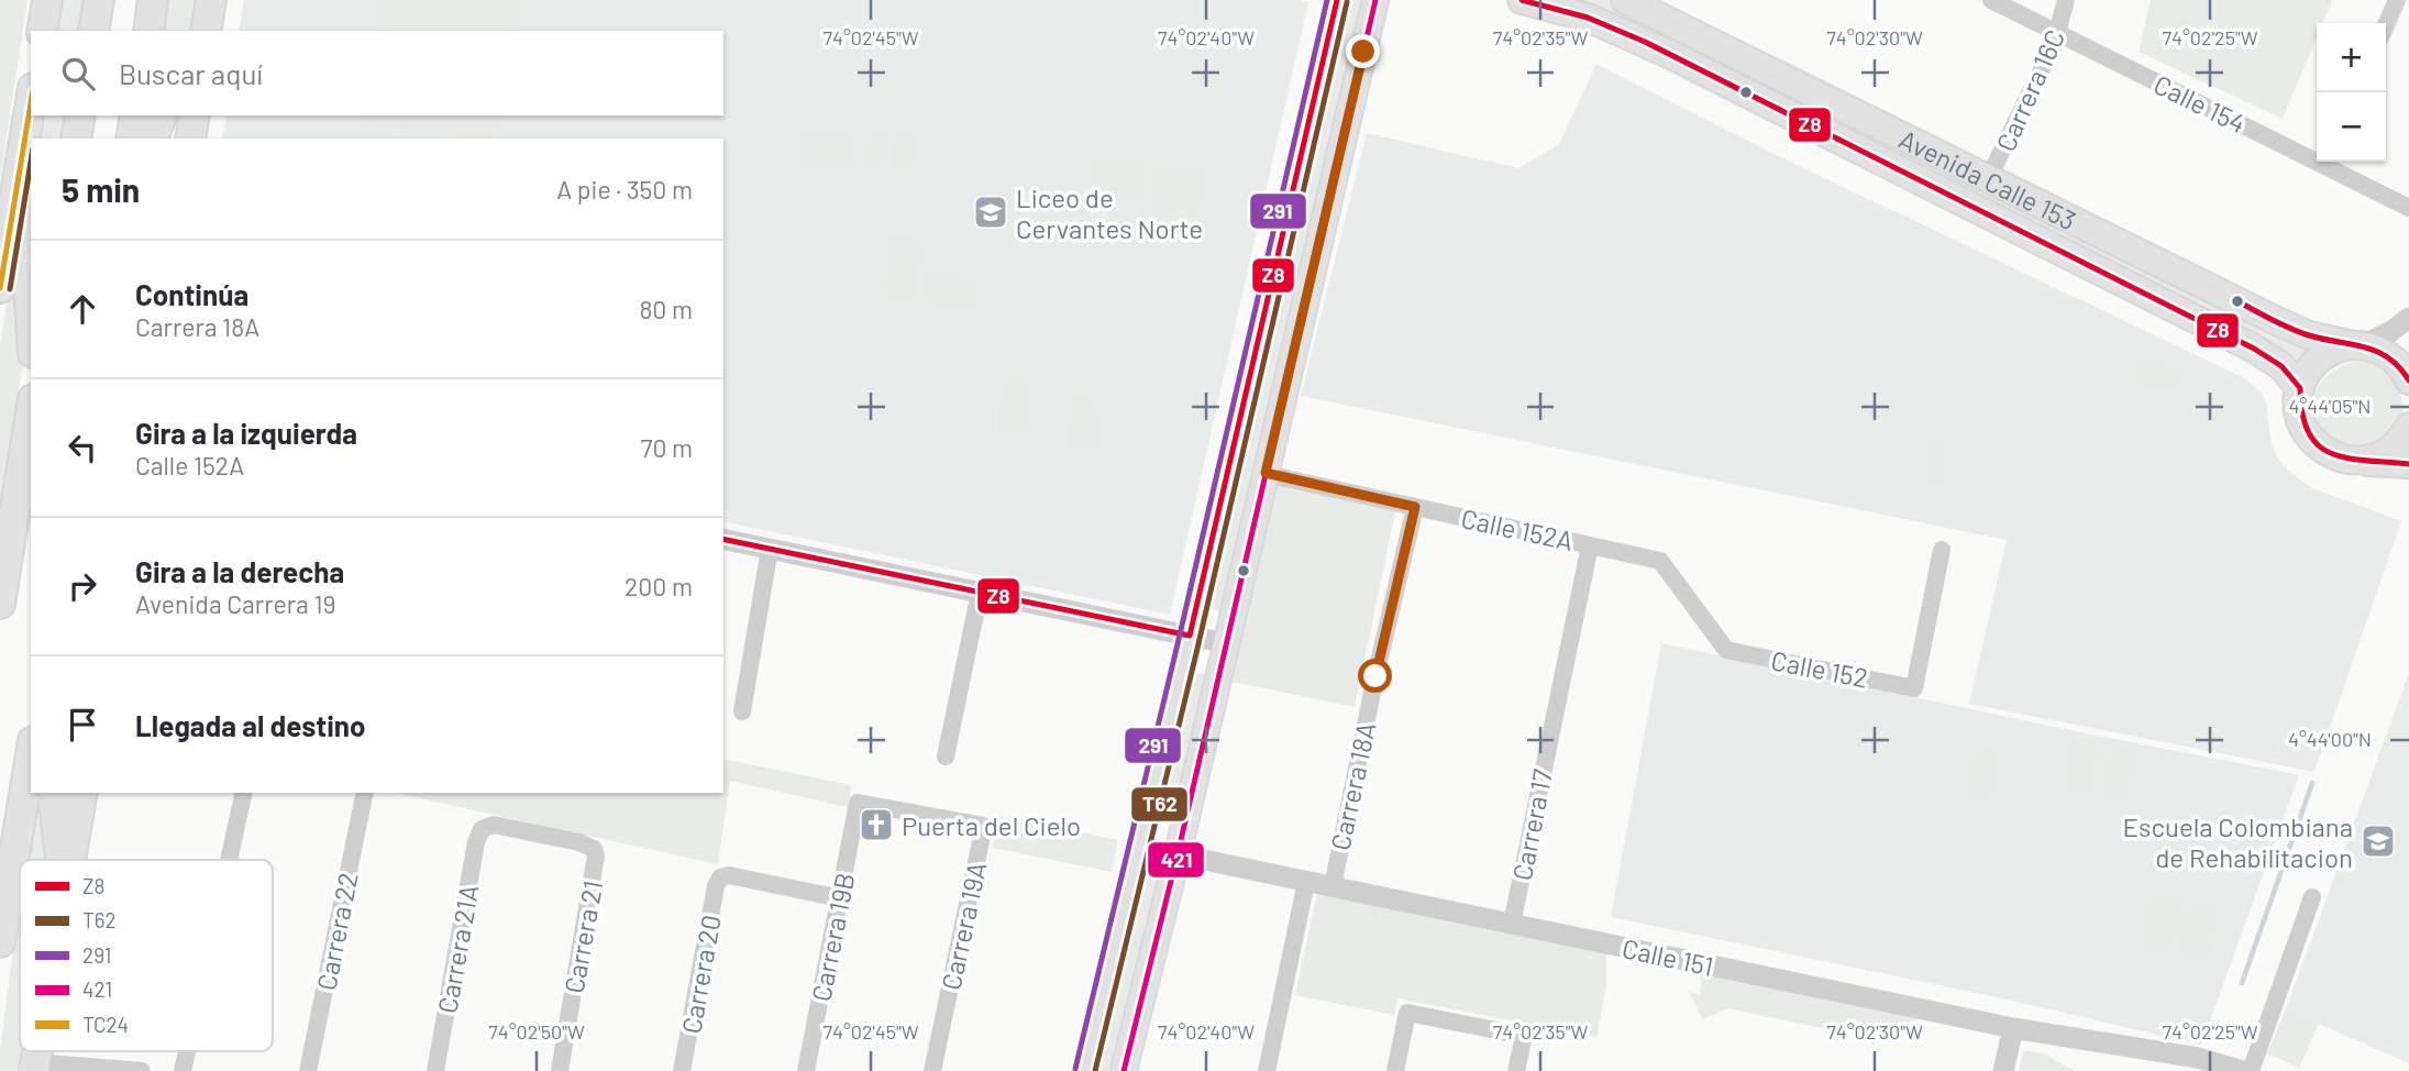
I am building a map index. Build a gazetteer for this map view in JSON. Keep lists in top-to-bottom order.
{
  "streets": {
    "main road": ["Avenida Calle 153"],
    "street": [
      "Carrera 16C",
      "Calle 154",
      "Calle 152A",
      "Calle 152",
      "Carrera 18A",
      "Carrera 17",
      "Carrera 19A",
      "Carrera 22",
      "Carrera 21",
      "Carrera 19B",
      "Carrera 21A",
      "Calle 151",
      "Carrera 20"
    ]
  },
  "crossings": [
    ["Carrera 16C", "Calle 154"],
    ["Carrera 16C", "Avenida Calle 153"],
    ["Calle 152A", "Calle 152"],
    ["Calle 152A", "Carrera 18A"],
    ["Calle 152A", "Carrera 17"],
    ["Carrera 18A", "Calle 151"],
    ["Carrera 17", "Calle 151"],
    ["Carrera 19A", "Carrera 19B"],
    ["Carrera 21", "Carrera 21A"],
    ["Carrera 19B", "Carrera 20"]
  ],
  "places": {
    "school or university": ["Liceo de Cervantes Norte", "Escuela Colombiana de Rehabilitacion"],
    "church": ["Puerta del Cielo"]
  },
  "lines": [
    "transit line Z8",
    "transit line 291",
    "transit line 421",
    "transit line T62",
    "transit line TC24"
  ],
  "legend": [
    "Z8",
    "T62",
    "291",
    "421",
    "TC24"
  ],
  "page": {
    "map_buttons": ["+", "−"],
    "search": "Buscar aquí",
    "heading": ["5 min", "A pie · 350 m"],
    "list": [
      ["Continúa", "Carrera 18A", "80 m"],
      ["Gira a la izquierda", "Calle 152A", "70 m"],
      ["Gira a la derecha", "Avenida Carrera 19", "200 m"],
      "Llegada al destino"
    ]
  },
  "coordinates": [
    "74°02'45\"W",
    "74°02'40\"W",
    "74°02'35\"W",
    "74°02'30\"W",
    "74°02'25\"W",
    "4°44'05\"N",
    "4°44'00\"N",
    "74°02'50\"W"
  ]
}
